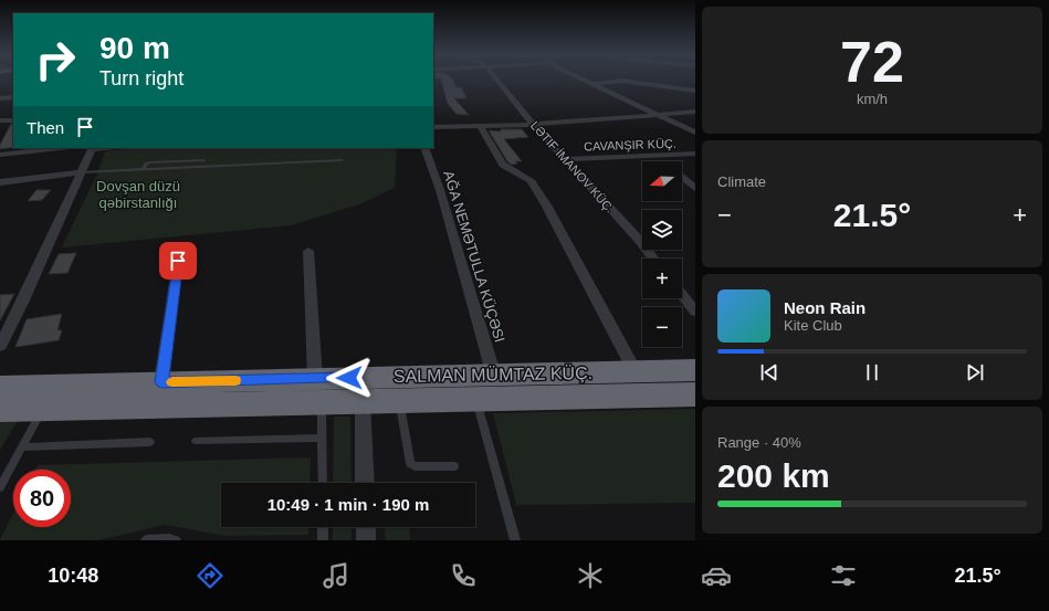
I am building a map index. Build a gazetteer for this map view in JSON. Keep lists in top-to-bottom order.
{
  "streets": {
    "highway": ["SALMAN MÜMTAZ KÜÇ."],
    "street": ["CAVANŞIR KÜÇ.", "LƏTIF İMANOV KÜÇ.", "AĞA NEMƏTULLA KÜÇƏSI"]
  },
  "crossings": [
    ["CAVANŞIR KÜÇ.", "LƏTIF İMANOV KÜÇ."],
    ["AĞA NEMƏTULLA KÜÇƏSI", "SALMAN MÜMTAZ KÜÇ."]
  ],
  "parks": ["Dovşan düzü qəbirstanlığı"],
  "north": "left",
  "page": {
    "tile": [
      ["72", "km/h"],
      "Climate",
      ["Range · 40%", "200 km"]
    ],
    "turn": ["90 m", "Turn right"],
    "then": "Then",
    "map_buttons": ["+", "−"],
    "heat": ["−", "21.5°", "+"],
    "song": ["Neon Rain", "Kite Club"],
    "limit": "80",
    "trip": "10:49 · 1 min · 190 m",
    "tabs": ["10:48", "21.5°"]
  }
}
